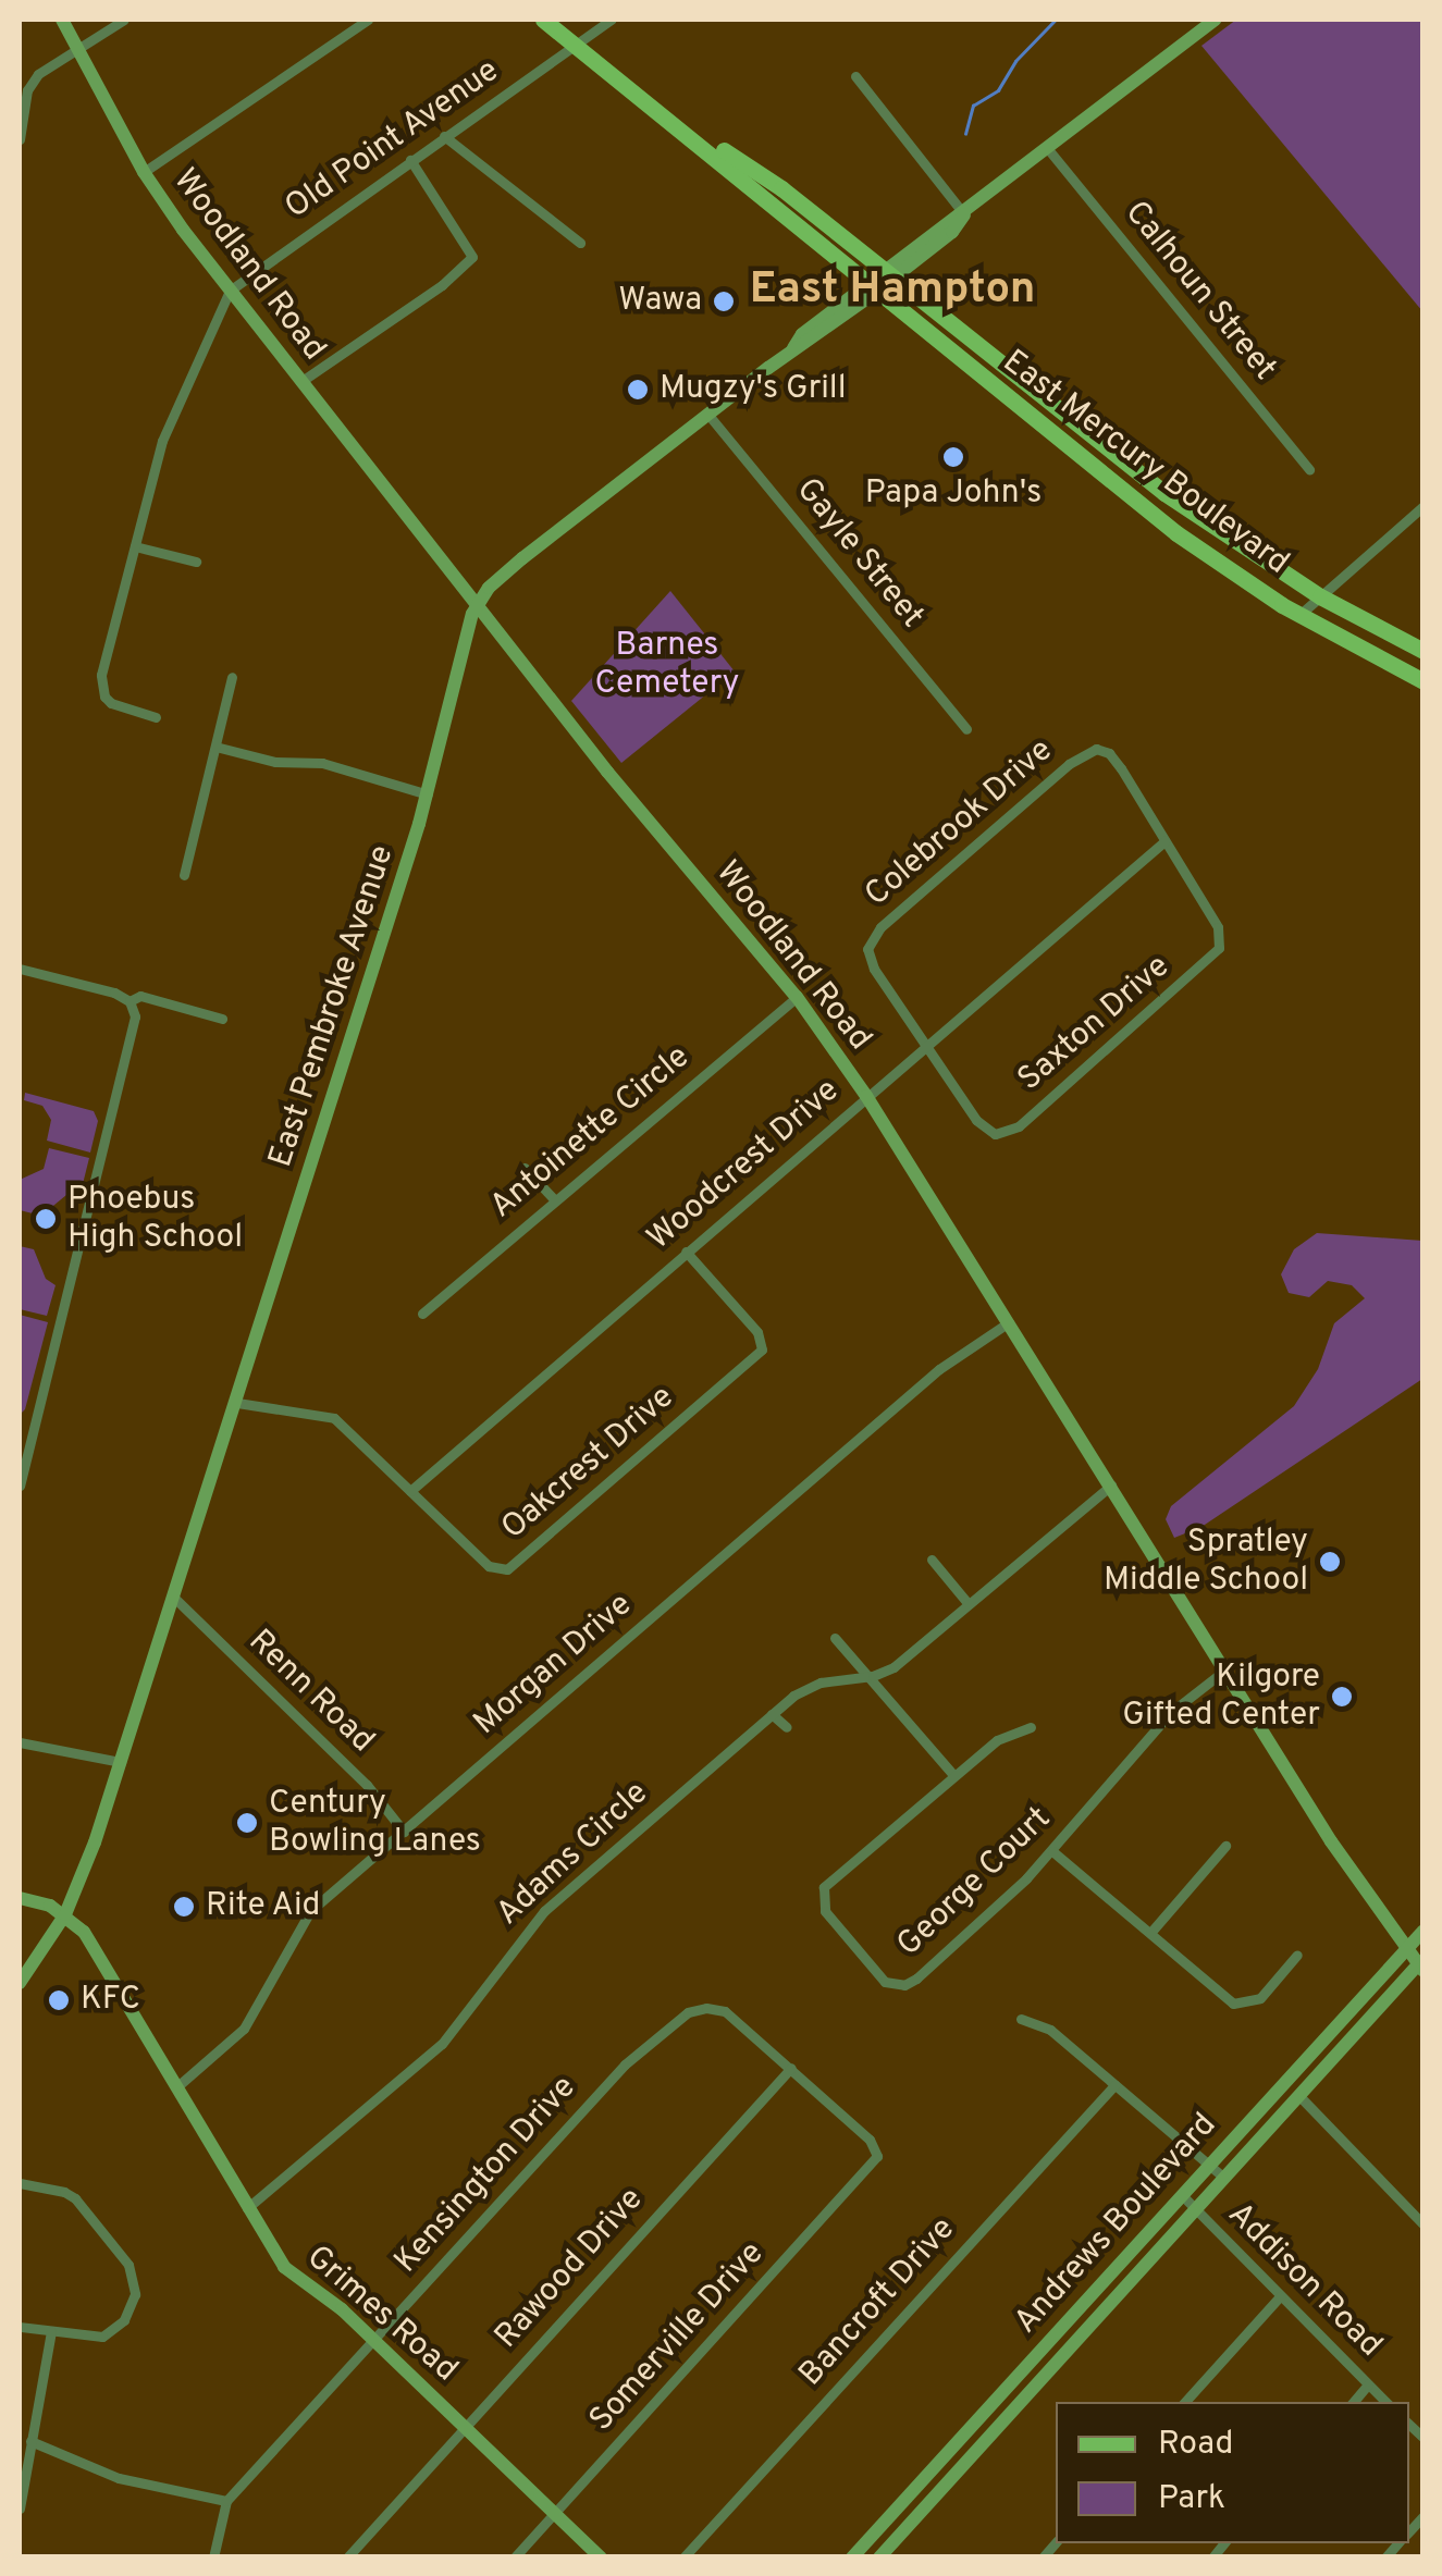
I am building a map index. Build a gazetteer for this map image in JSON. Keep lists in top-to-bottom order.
{
  "streets": {
    "main road": [
      "Woodland Road",
      "East Mercury Boulevard",
      "East Pembroke Avenue",
      "Andrews Boulevard",
      "Grimes Road"
    ],
    "street": [
      "Old Point Avenue",
      "Calhoun Street",
      "Gayle Street",
      "Colebrook Drive",
      "Saxton Drive",
      "Antoinette Circle",
      "Woodcrest Drive",
      "Oakcrest Drive",
      "Morgan Drive",
      "Renn Road",
      "Adams Circle",
      "George Court",
      "Kensington Drive",
      "Rawood Drive",
      "Addison Road",
      "Bancroft Drive",
      "Somerville Drive"
    ]
  },
  "crossings": [
    ["Old Point Avenue", "Woodland Road"],
    ["Old Point Avenue", "East Mercury Boulevard"],
    ["Woodland Road", "East Pembroke Avenue"],
    ["Woodland Road", "Antoinette Circle"],
    ["Woodland Road", "Woodcrest Drive"],
    ["Woodland Road", "Morgan Drive"],
    ["Woodland Road", "Adams Circle"],
    ["Woodland Road", "George Court"],
    ["Woodland Road", "Andrews Boulevard"],
    ["Calhoun Street", "East Pembroke Avenue"],
    ["East Mercury Boulevard", "East Pembroke Avenue"],
    ["Gayle Street", "East Pembroke Avenue"],
    ["Colebrook Drive", "Saxton Drive"],
    ["Colebrook Drive", "Woodcrest Drive"],
    ["East Pembroke Avenue", "Oakcrest Drive"],
    ["East Pembroke Avenue", "Renn Road"],
    ["East Pembroke Avenue", "Grimes Road"],
    ["Saxton Drive", "Woodcrest Drive"],
    ["Woodcrest Drive", "Oakcrest Drive"],
    ["Morgan Drive", "Renn Road"],
    ["Morgan Drive", "Grimes Road"],
    ["Adams Circle", "Grimes Road"],
    ["Kensington Drive", "Rawood Drive"],
    ["Kensington Drive", "Grimes Road"],
    ["Kensington Drive", "Somerville Drive"],
    ["Andrews Boulevard", "Addison Road"],
    ["Rawood Drive", "Grimes Road"],
    ["Rawood Drive", "Somerville Drive"],
    ["Grimes Road", "Somerville Drive"]
  ],
  "districts": ["East Hampton"],
  "parks": ["Barnes Cemetery"],
  "places": [
    "Wawa",
    "Mugzy's Grill",
    "Papa John's",
    "Phoebus High School",
    "Spratley Middle School",
    "Kilgore Gifted Center",
    "Century Bowling Lanes",
    "Rite Aid",
    "KFC"
  ],
  "legend": ["Road", "Park"]
}
